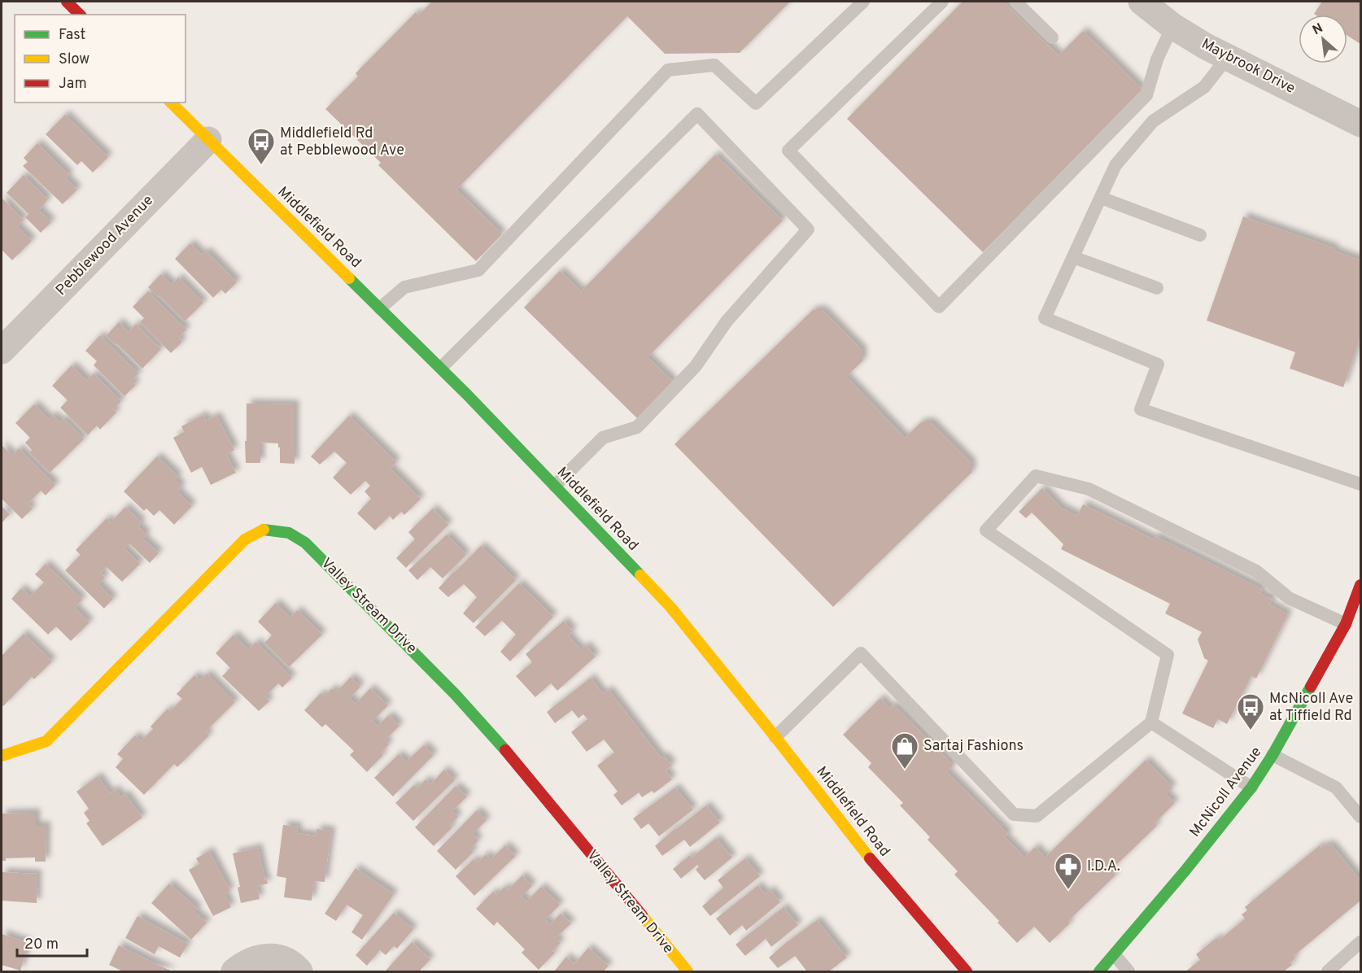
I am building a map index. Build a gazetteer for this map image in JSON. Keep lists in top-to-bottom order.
{
  "streets": {
    "main road": ["Middlefield Road", "Valley Stream Drive", "McNicoll Avenue"],
    "street": ["Maybrook Drive", "Pebblewood Avenue"]
  },
  "crossings": [
    ["Middlefield Road", "Pebblewood Avenue"]
  ],
  "places": {
    "bus stop": ["Middlefield Rd at Pebblewood Ave", "McNicoll Ave at Tiffield Rd"],
    "shop": ["Sartaj Fashions"],
    "pharmacy": ["I.D.A."]
  },
  "legend": ["Fast", "Slow", "Jam"],
  "scale_bar": "20 m",
  "north": "top left"
}
